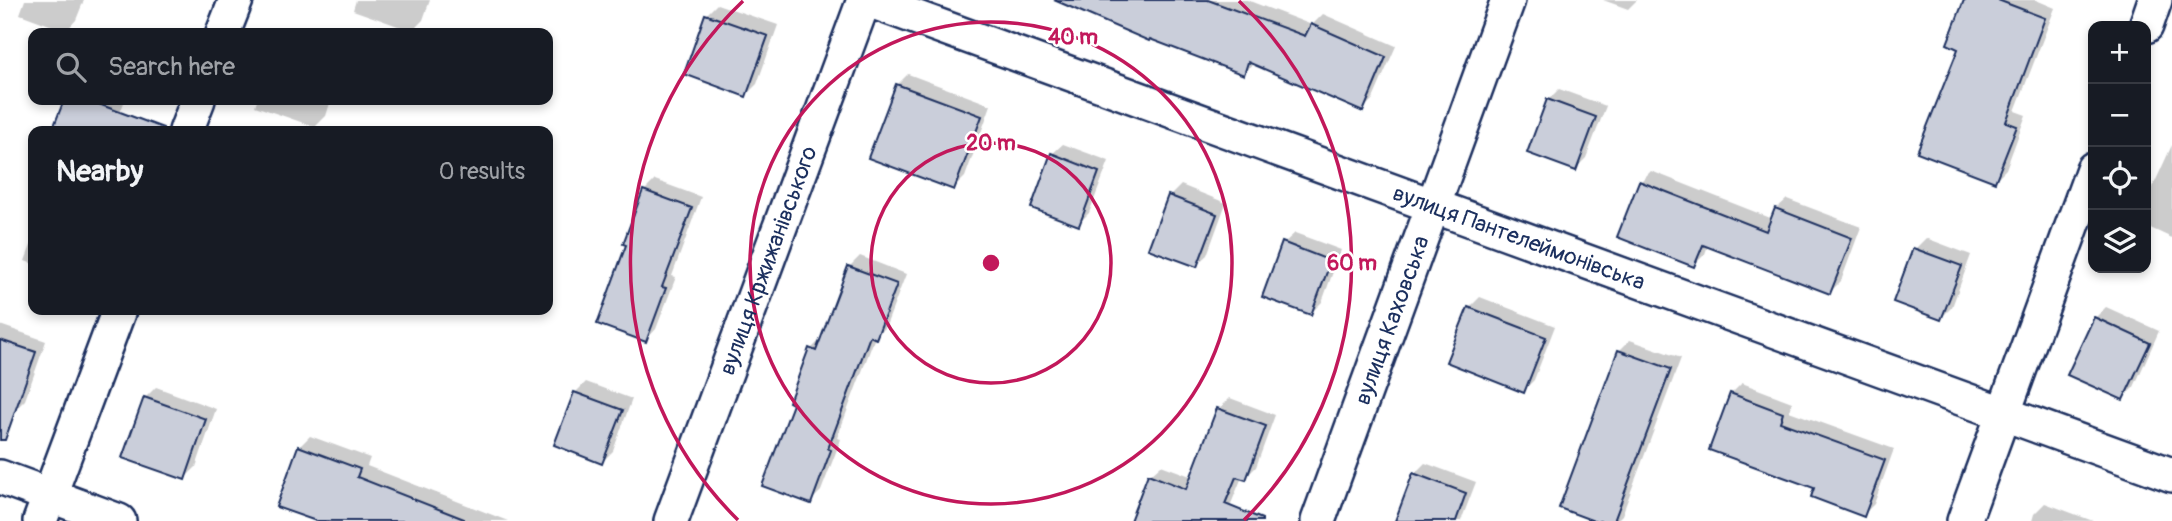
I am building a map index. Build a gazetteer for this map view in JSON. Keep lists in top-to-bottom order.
{
  "streets": {
    "street": ["вулиця Пантелеймонівська", "вулиця Кржижанівського", "вулиця Каховська"]
  },
  "crossings": [
    ["вулиця Пантелеймонівська", "вулиця Кржижанівського"],
    ["вулиця Пантелеймонівська", "вулиця Каховська"]
  ],
  "page": {
    "map_buttons": ["+", "−"],
    "search": "Search here",
    "heading": ["Nearby", "0 results"]
  },
  "rings": ["40 m", "20 m", "60 m"]
}
